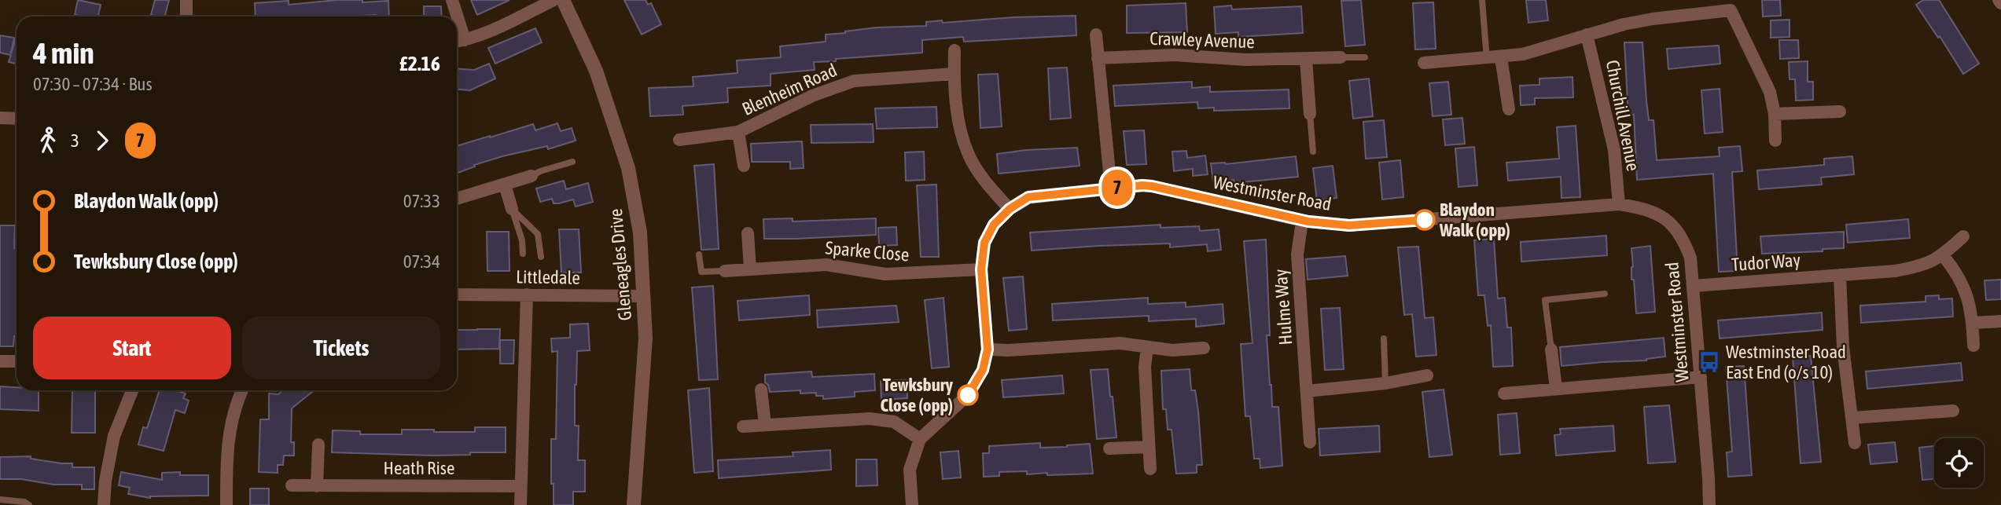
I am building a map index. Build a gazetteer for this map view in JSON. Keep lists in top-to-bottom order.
{
  "streets": {
    "street": [
      "Crawley Avenue",
      "Blenheim Road",
      "Churchill Avenue",
      "Westminster Road",
      "Sparke Close",
      "Tudor Way",
      "Gleneagles Drive",
      "Littledale",
      "Hulme Way",
      "Heath Rise"
    ]
  },
  "crossings": [
    ["Churchill Avenue", "Westminster Road"],
    ["Westminster Road", "Sparke Close"],
    ["Westminster Road", "Tudor Way"],
    ["Westminster Road", "Hulme Way"],
    ["Gleneagles Drive", "Littledale"]
  ],
  "places": {
    "other": ["Blaydon Walk (opp)", "Tewksbury Close (opp)"],
    "bus stop": ["Westminster Road East End (o/s 10)"]
  },
  "lines": ["bus line 7"],
  "page": {
    "on_map": "7",
    "heading": ["4 min", "07:30 – 07:34 · Bus", "£2.16"],
    "legs": ["3", "7"],
    "list": [
      {
        "name": "Blaydon Walk (opp)",
        "value": "07:33"
      },
      {
        "name": "Tewksbury Close (opp)",
        "value": "07:34"
      }
    ],
    "buttons": ["Start", "Tickets"]
  }
}
